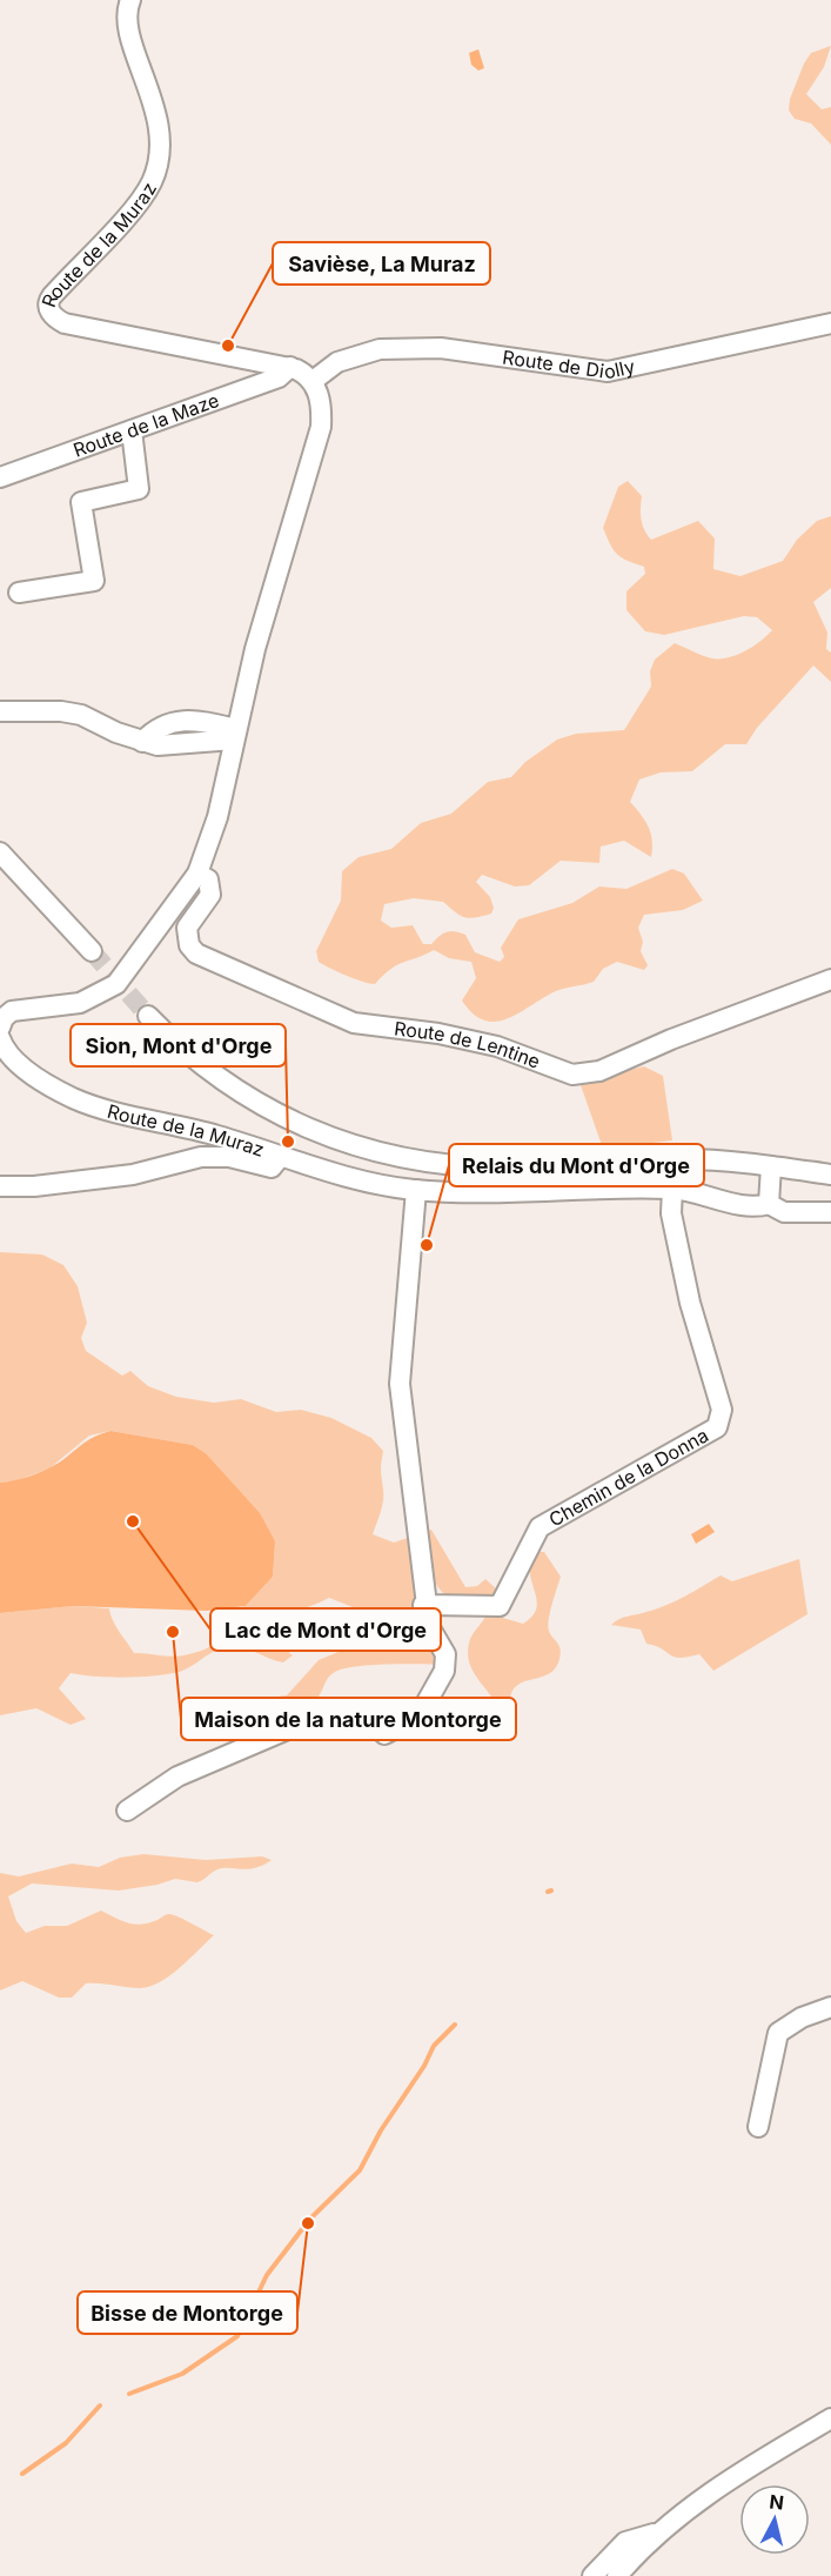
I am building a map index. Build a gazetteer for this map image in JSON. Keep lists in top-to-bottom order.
{
  "streets": {
    "street": [
      "Route de la Muraz",
      "Route de Diolly",
      "Route de la Maze",
      "Route de Lentine",
      "Chemin de la Donna"
    ]
  },
  "crossings": [
    ["Route de la Muraz", "Route de Diolly"],
    ["Route de la Muraz", "Route de la Maze"],
    ["Route de la Muraz", "Chemin de la Donna"]
  ],
  "places": [
    "Savièse, La Muraz",
    "Sion, Mont d'Orge",
    "Relais du Mont d'Orge",
    "Lac de Mont d'Orge",
    "Maison de la nature Montorge",
    "Bisse de Montorge"
  ],
  "north": "top"
}
